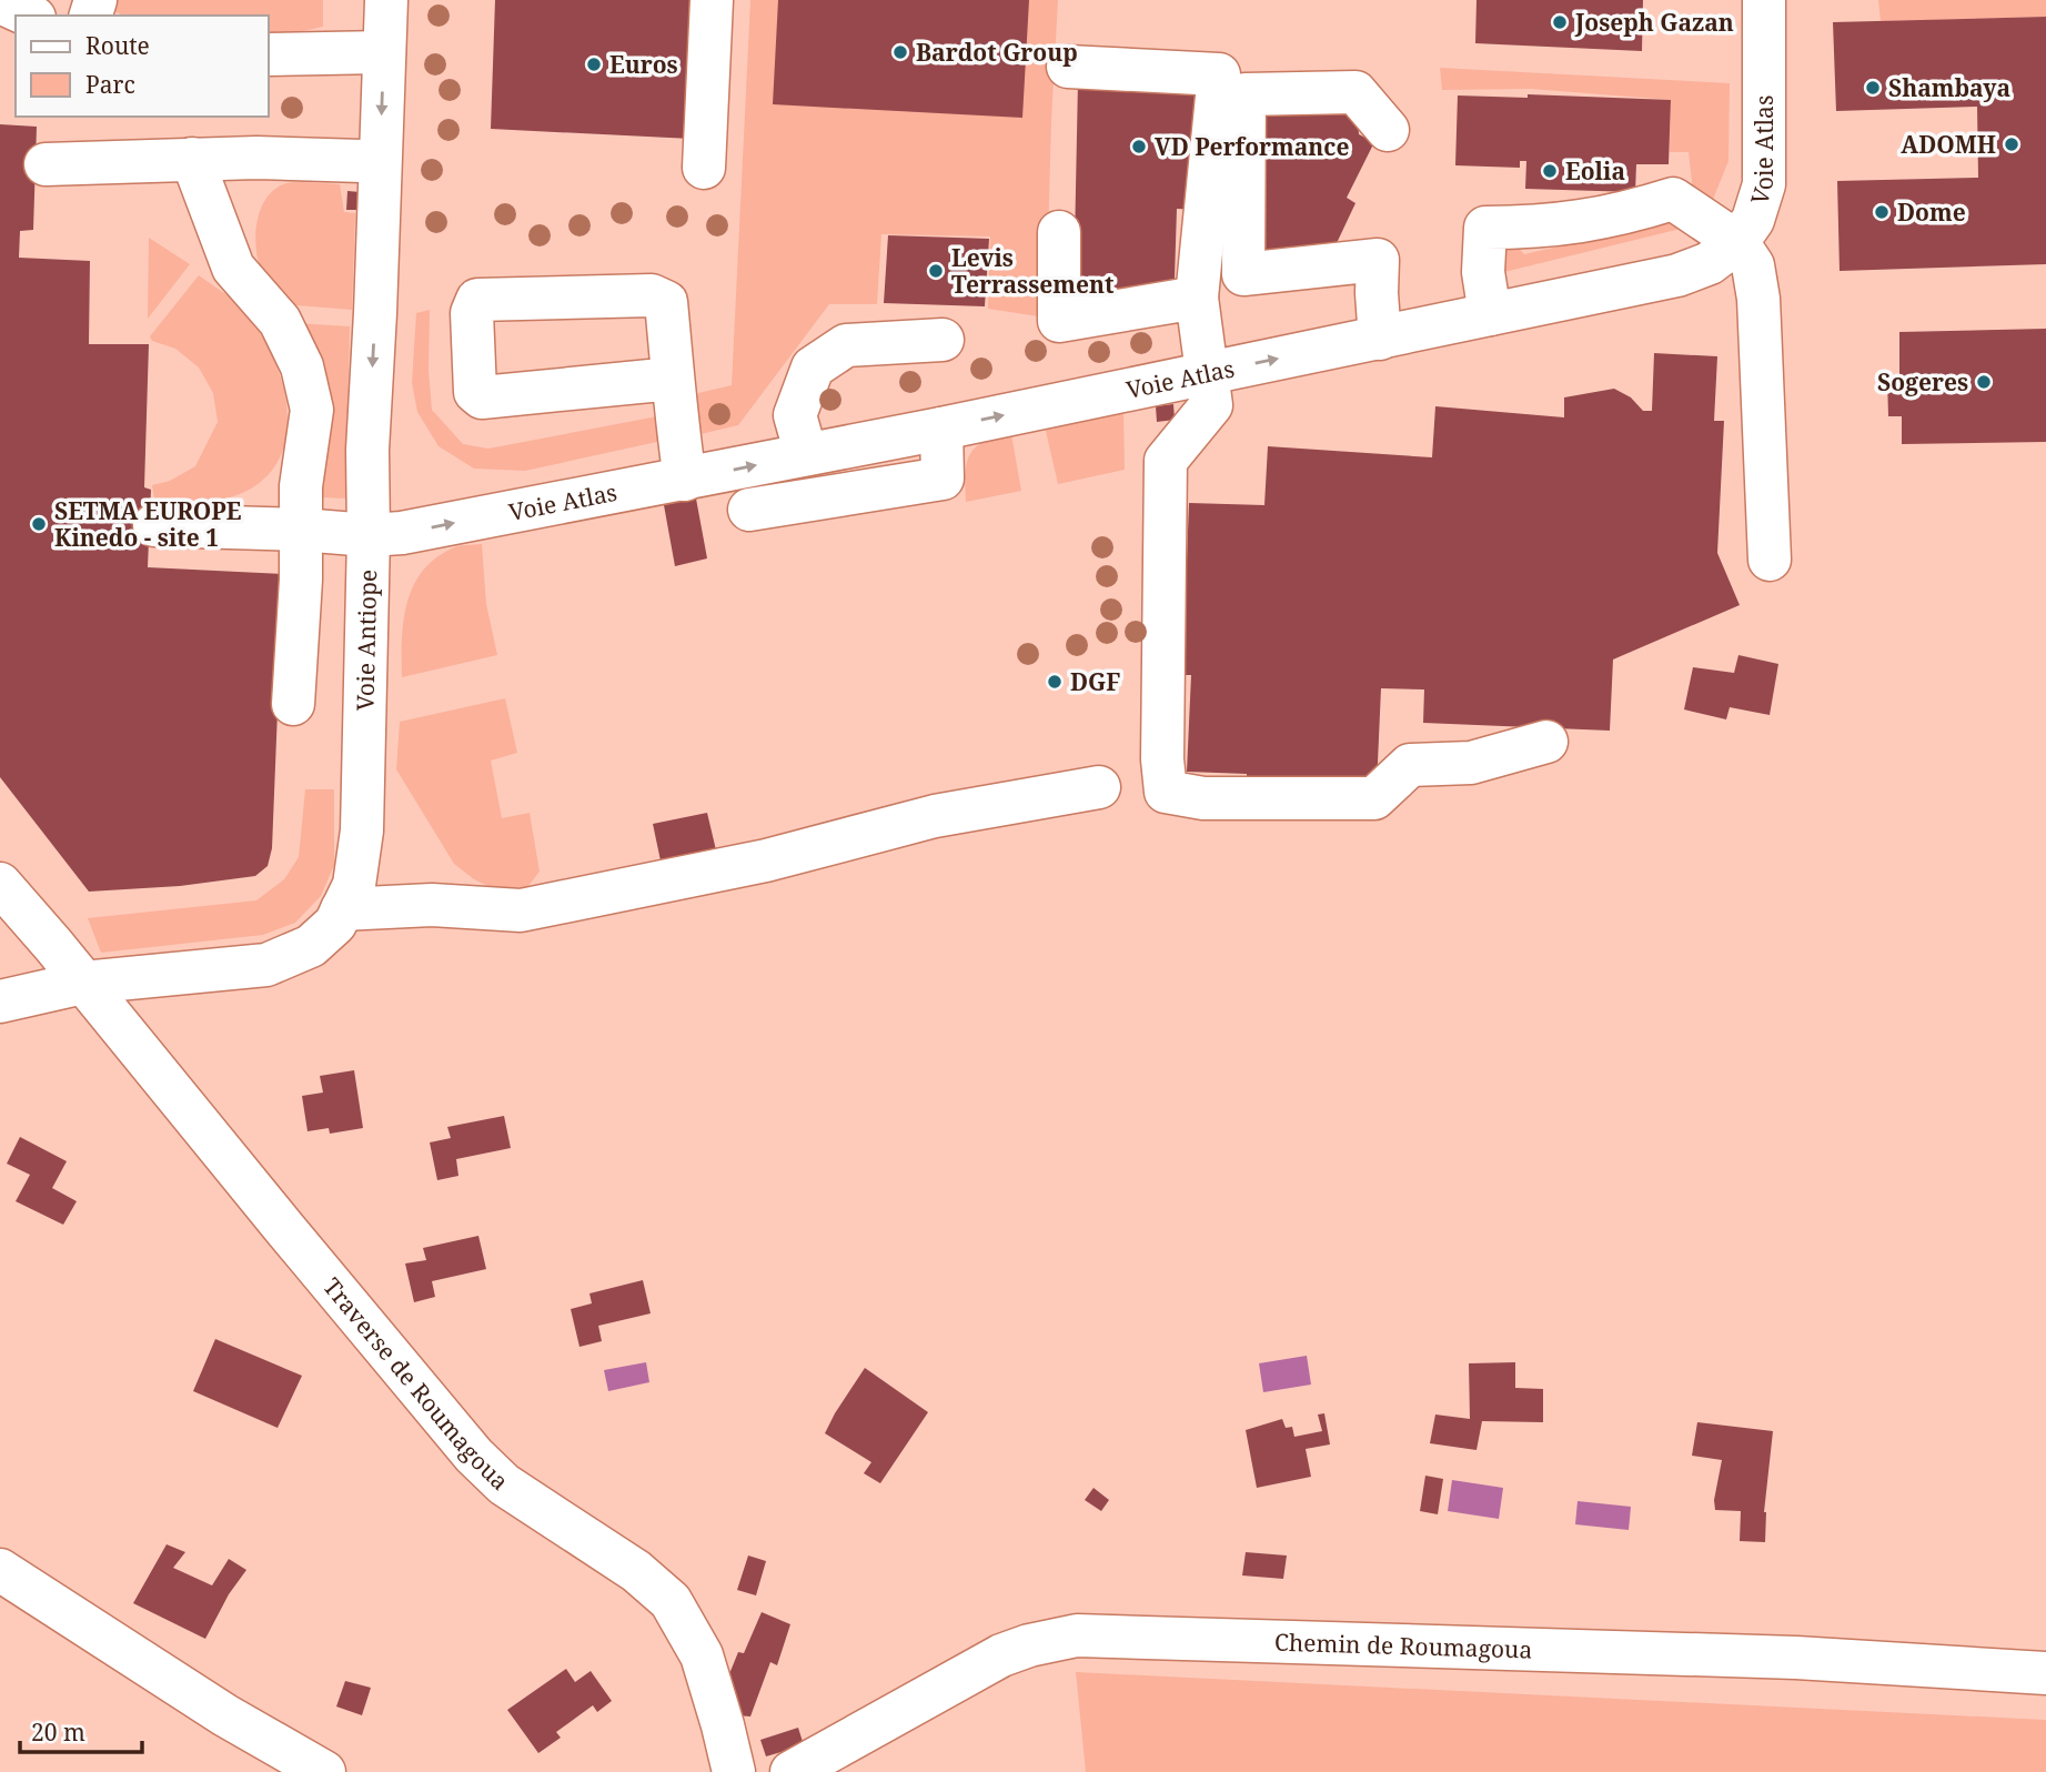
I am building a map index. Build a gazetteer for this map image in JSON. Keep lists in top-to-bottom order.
{
  "streets": {
    "street": [
      "Voie Atlas",
      "Voie Antiope",
      "Traverse de Roumagoua",
      "Chemin de Roumagoua"
    ]
  },
  "crossings": [
    ["Voie Atlas", "Voie Antiope"],
    ["Voie Antiope", "Traverse de Roumagoua"]
  ],
  "one_way": ["Voie Atlas"],
  "places": [
    "Joseph Gazan",
    "Bardot Group",
    "Euros",
    "Shambaya",
    "ADOMH",
    "VD Performance",
    "Eolia",
    "Dome",
    "Levis Terrassement",
    "Sogeres",
    "SETMA EUROPE Kinedo - site 1",
    "DGF"
  ],
  "legend": ["Route", "Parc"],
  "scale_bar": "20 m"
}
